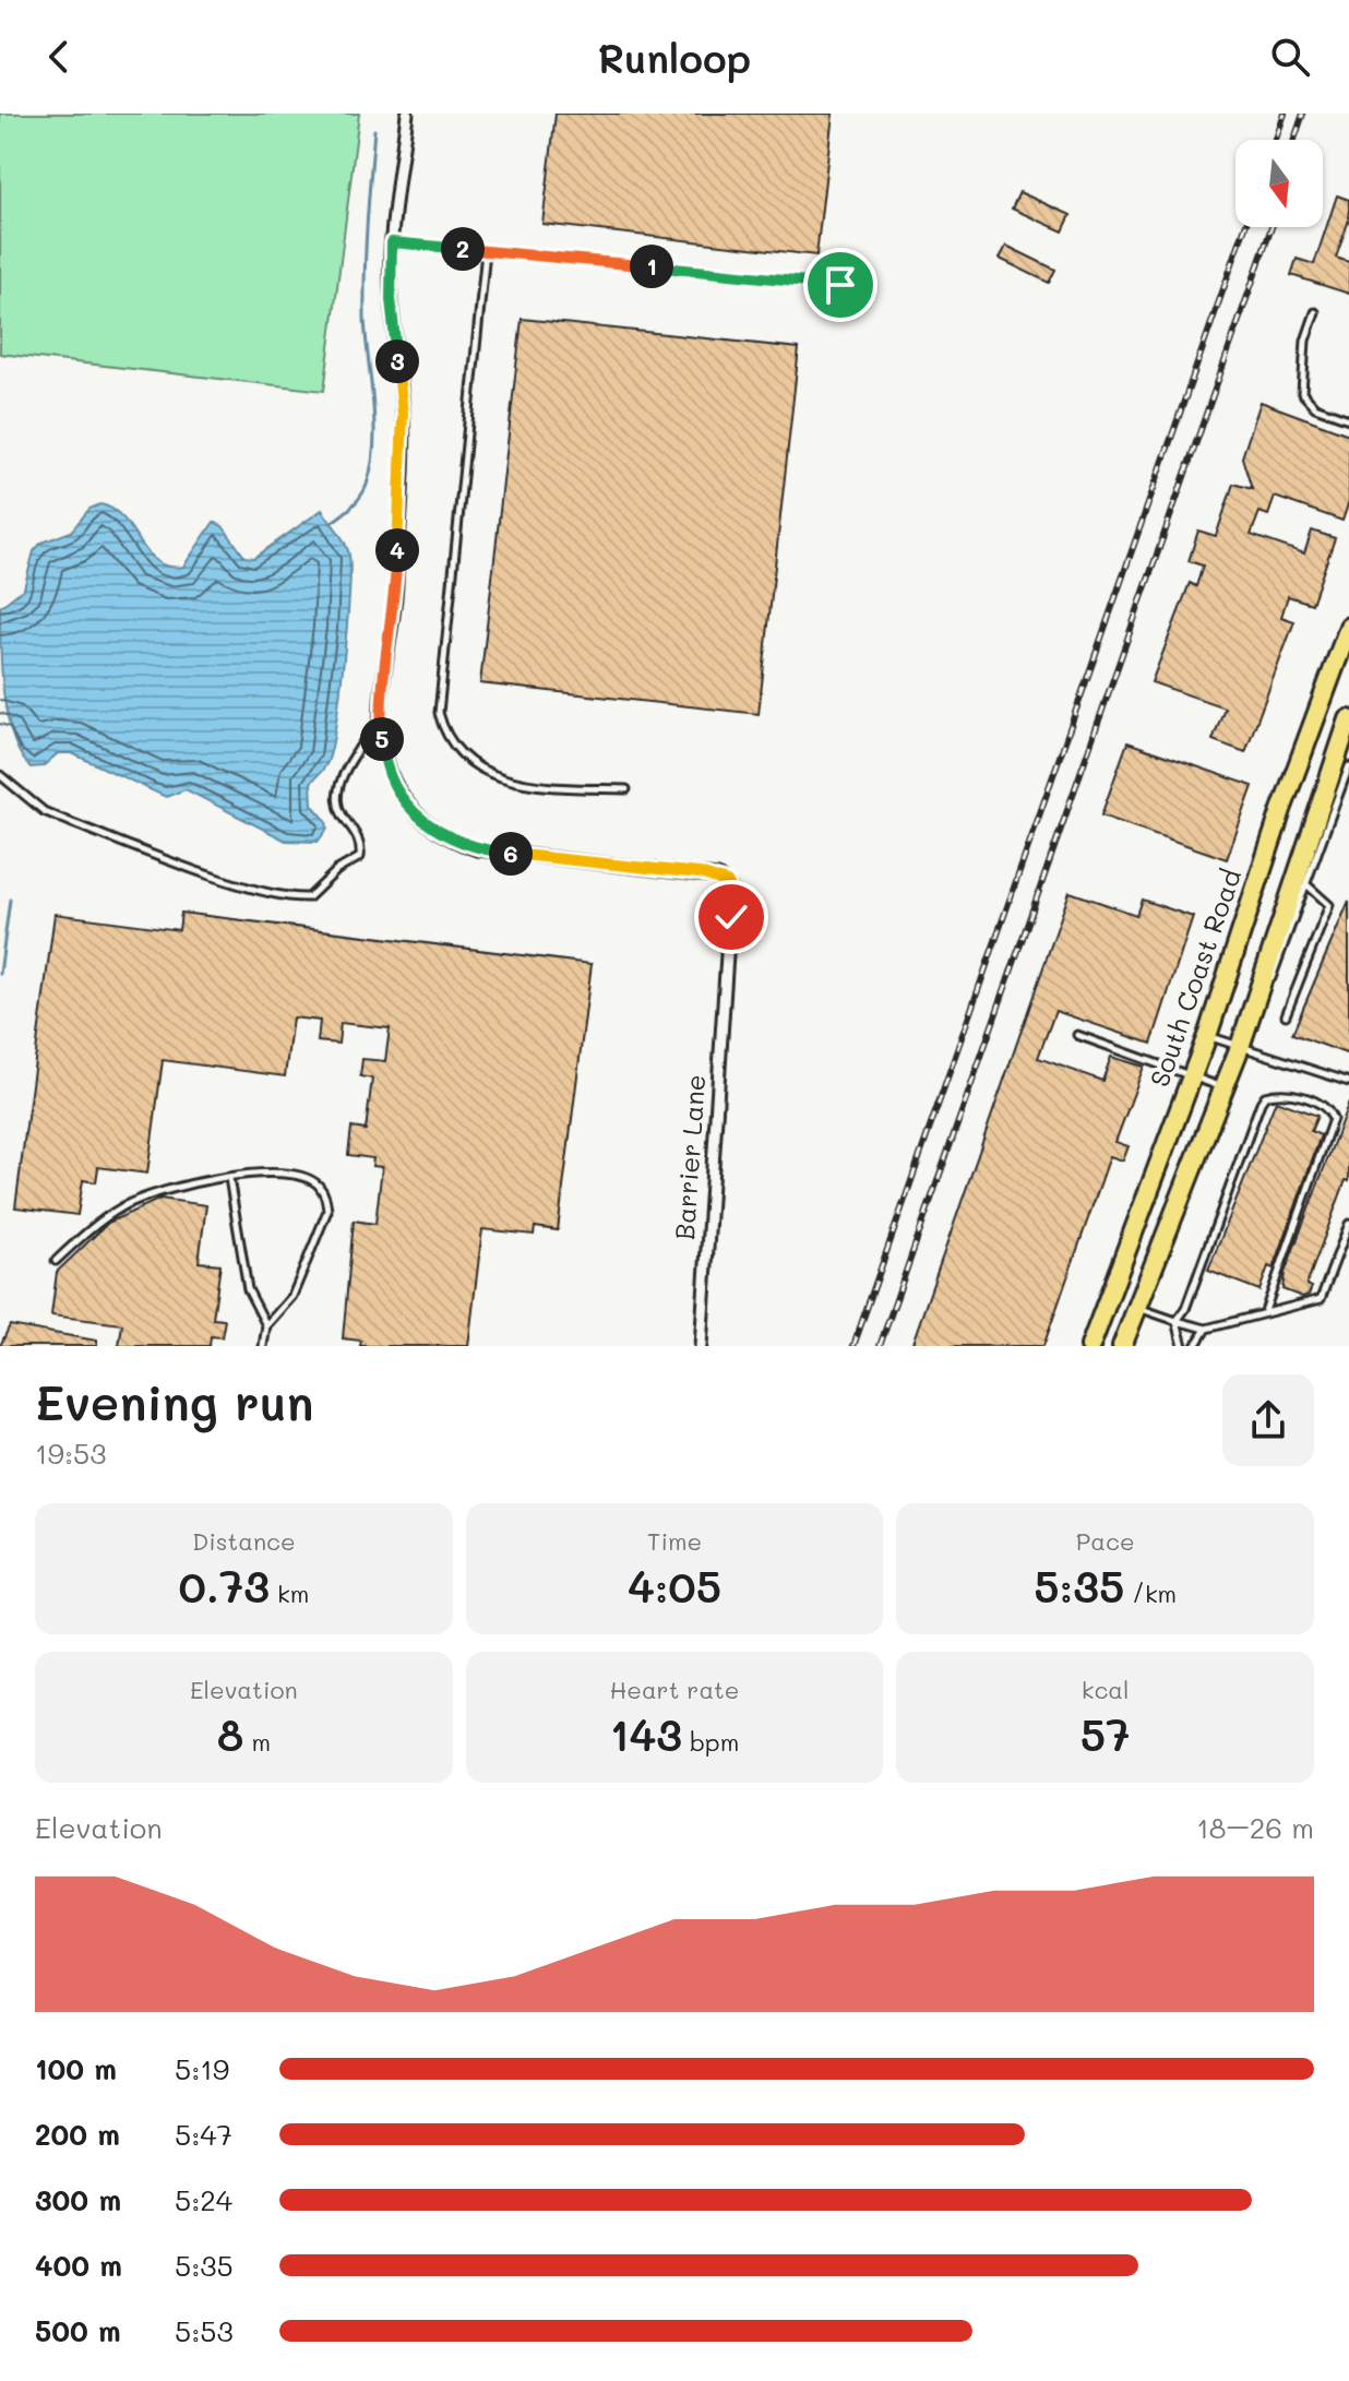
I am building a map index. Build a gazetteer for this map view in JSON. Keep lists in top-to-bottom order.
{
  "streets": {
    "highway": ["South Coast Road"],
    "street": ["Barrier Lane"]
  },
  "north": "bottom",
  "page": {
    "header": "Runloop",
    "pins": [
      "2",
      "1",
      "3",
      "4",
      "5",
      "6"
    ],
    "heading": ["Evening run", "19:53"],
    "stats": [
      ["Distance", "0.73 km"],
      ["Time", "4:05"],
      ["Pace", "5:35 /km"],
      ["Elevation", "8 m"],
      ["Heart rate", "143 bpm"],
      ["kcal", "57"]
    ],
    "chart": ["Elevation", "18–26 m"],
    "list": [
      {
        "name": "100 m",
        "note": "5:19"
      },
      {
        "name": "200 m",
        "note": "5:47"
      },
      {
        "name": "300 m",
        "note": "5:24"
      },
      {
        "name": "400 m",
        "note": "5:35"
      },
      {
        "name": "500 m",
        "note": "5:53"
      }
    ]
  }
}
